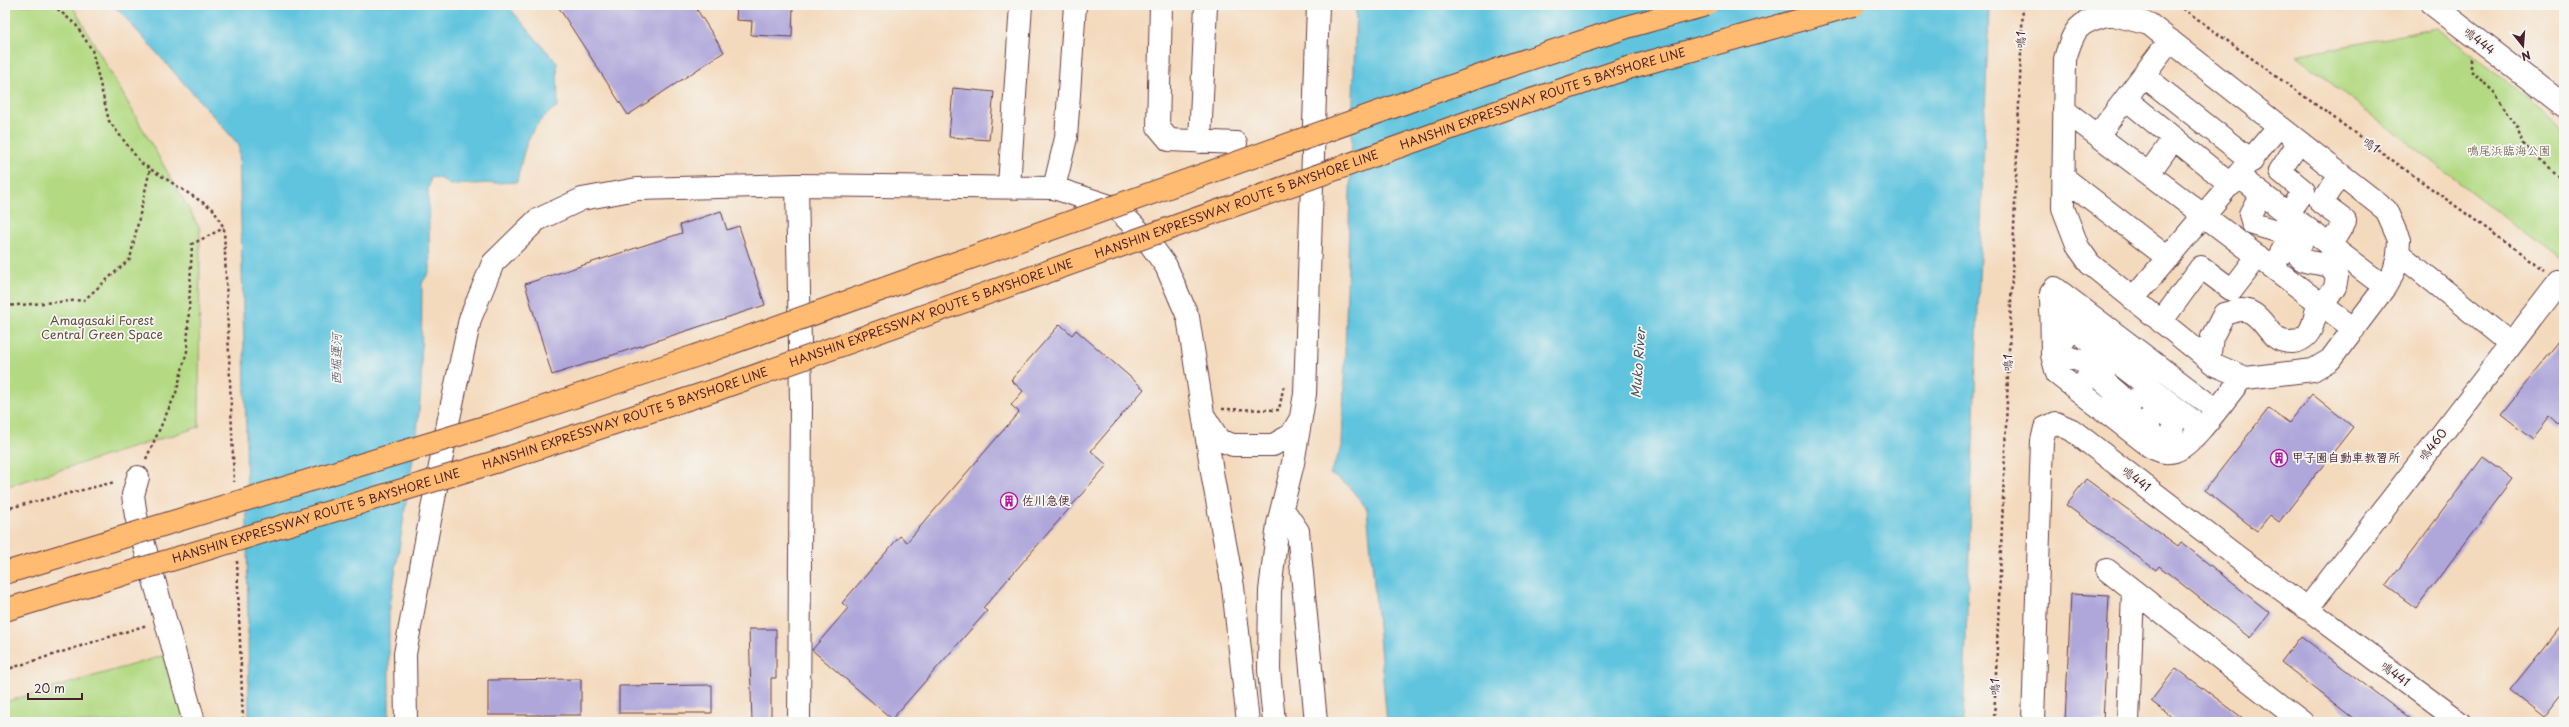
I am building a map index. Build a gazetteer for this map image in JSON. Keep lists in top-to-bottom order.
{
  "streets": {
    "highway": ["HANSHIN EXPRESSWAY ROUTE 5 BAYSHORE LINE"],
    "street": ["鳴444", "鳴460", "鳴441"],
    "path": ["鳴1"]
  },
  "crossings": [
    ["鳴1", "鳴460"],
    ["鳴460", "鳴441"]
  ],
  "water": ["西堀運河", "Muko River"],
  "parks": ["鳴尾浜臨海公園", "Amagasaki Forest Central Green Space"],
  "places": {
    "building": ["甲子園自動車教習所", "佐川急便"]
  },
  "scale_bar": "20 m",
  "north": "bottom"
}
